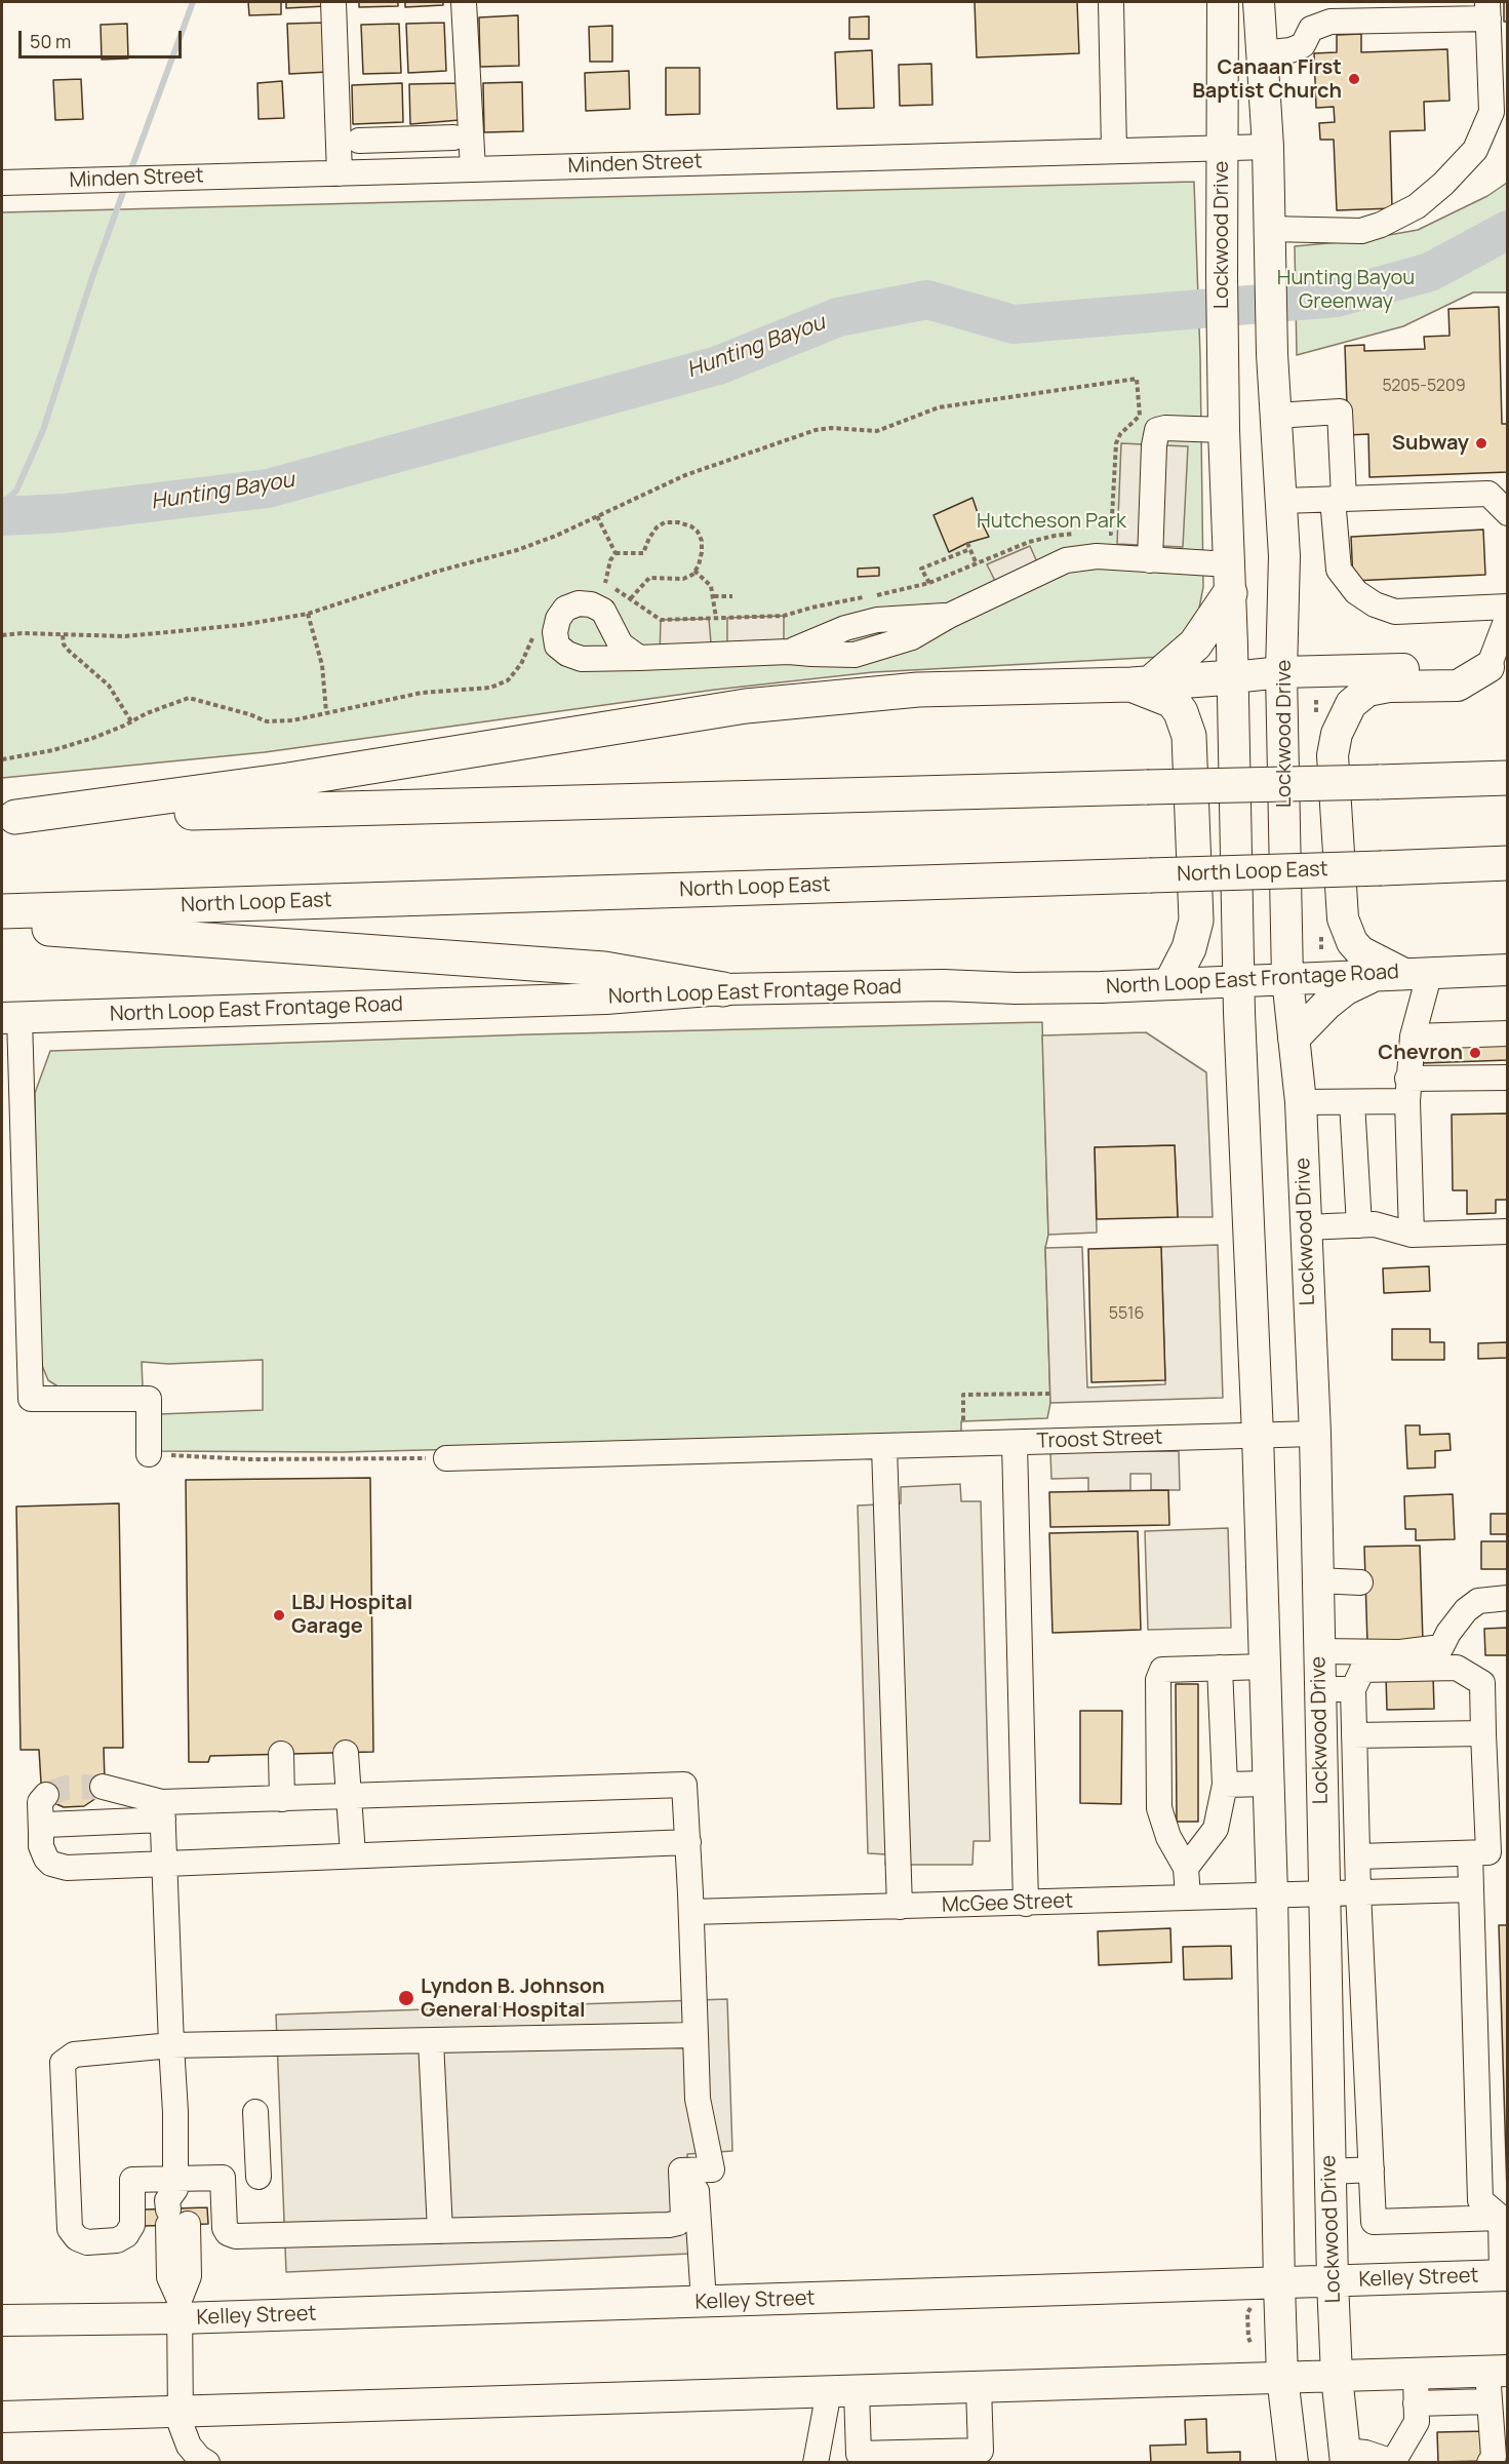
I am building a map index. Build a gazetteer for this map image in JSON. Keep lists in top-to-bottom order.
{
  "streets": {
    "highway": ["North Loop East"],
    "main road": ["Lockwood Drive", "North Loop East Frontage Road", "Kelley Street"],
    "street": ["Minden Street", "Troost Street", "McGee Street"]
  },
  "crossings": [
    ["Minden Street", "Lockwood Drive"],
    ["Lockwood Drive", "North Loop East Frontage Road"],
    ["Lockwood Drive", "Troost Street"],
    ["Lockwood Drive", "McGee Street"],
    ["Lockwood Drive", "Kelley Street"]
  ],
  "water": ["Hunting Bayou"],
  "parks": ["Hunting Bayou Greenway", "Hutcheson Park"],
  "places": [
    "Canaan First Baptist Church",
    "Subway",
    "Chevron",
    "LBJ Hospital Garage",
    "Lyndon B. Johnson General Hospital"
  ],
  "house_numbers": ["5205-5209", "5516"],
  "scale_bar": "50 m"
}
